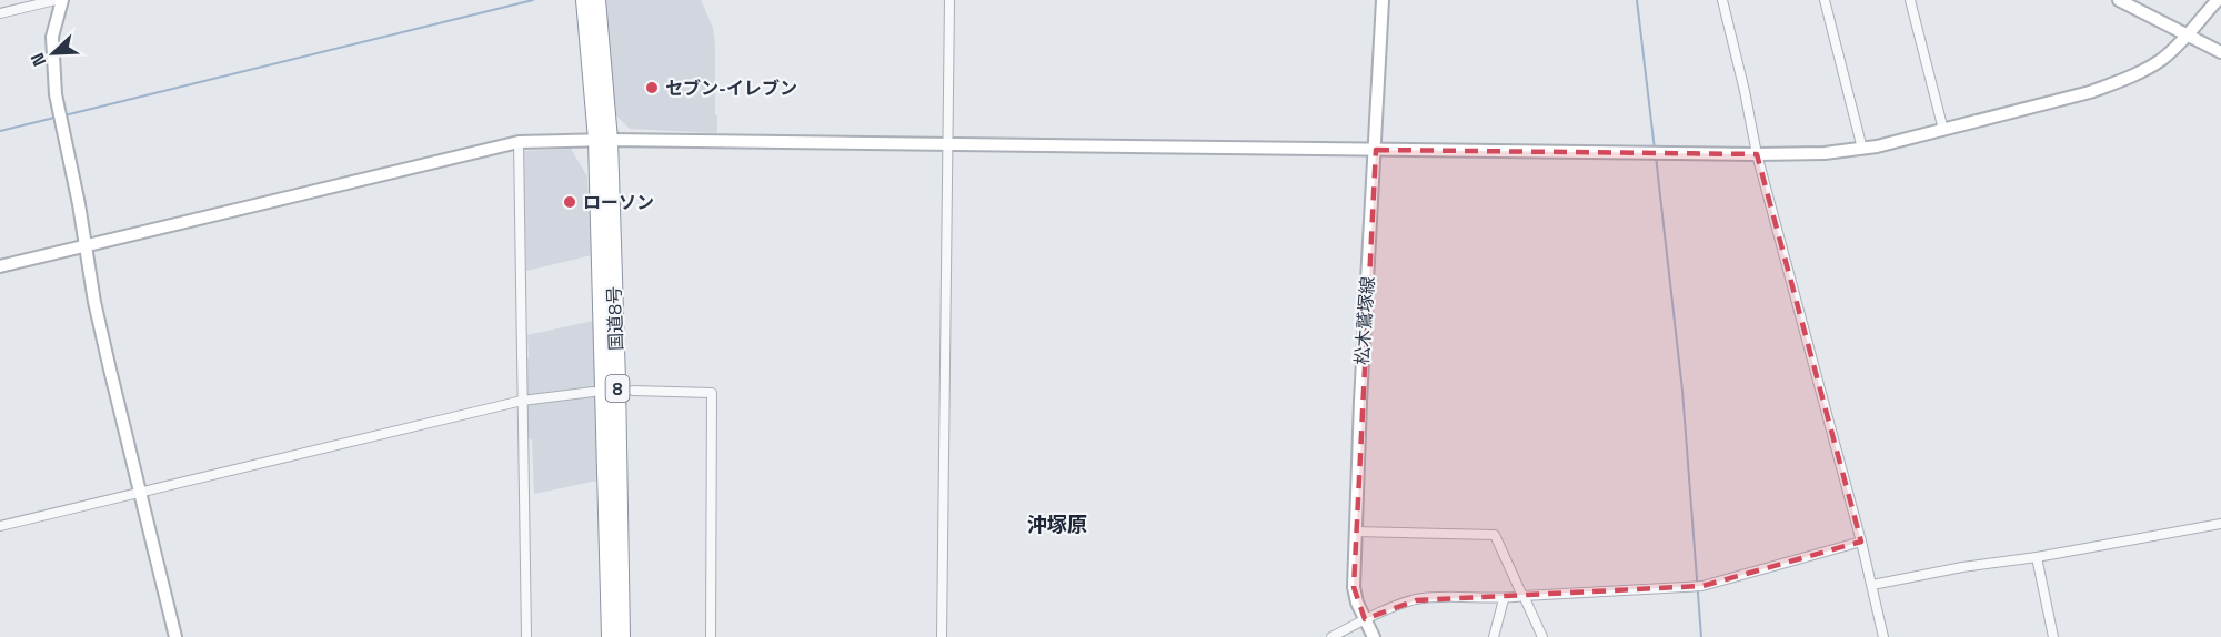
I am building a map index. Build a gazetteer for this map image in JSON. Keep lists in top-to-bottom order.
{
  "streets": {
    "highway": ["国道8号", "8"],
    "street": ["松木鷲塚線"]
  },
  "districts": ["沖塚原"],
  "places": ["セブン-イレブン", "ローソン"],
  "north": "bottom left"
}
